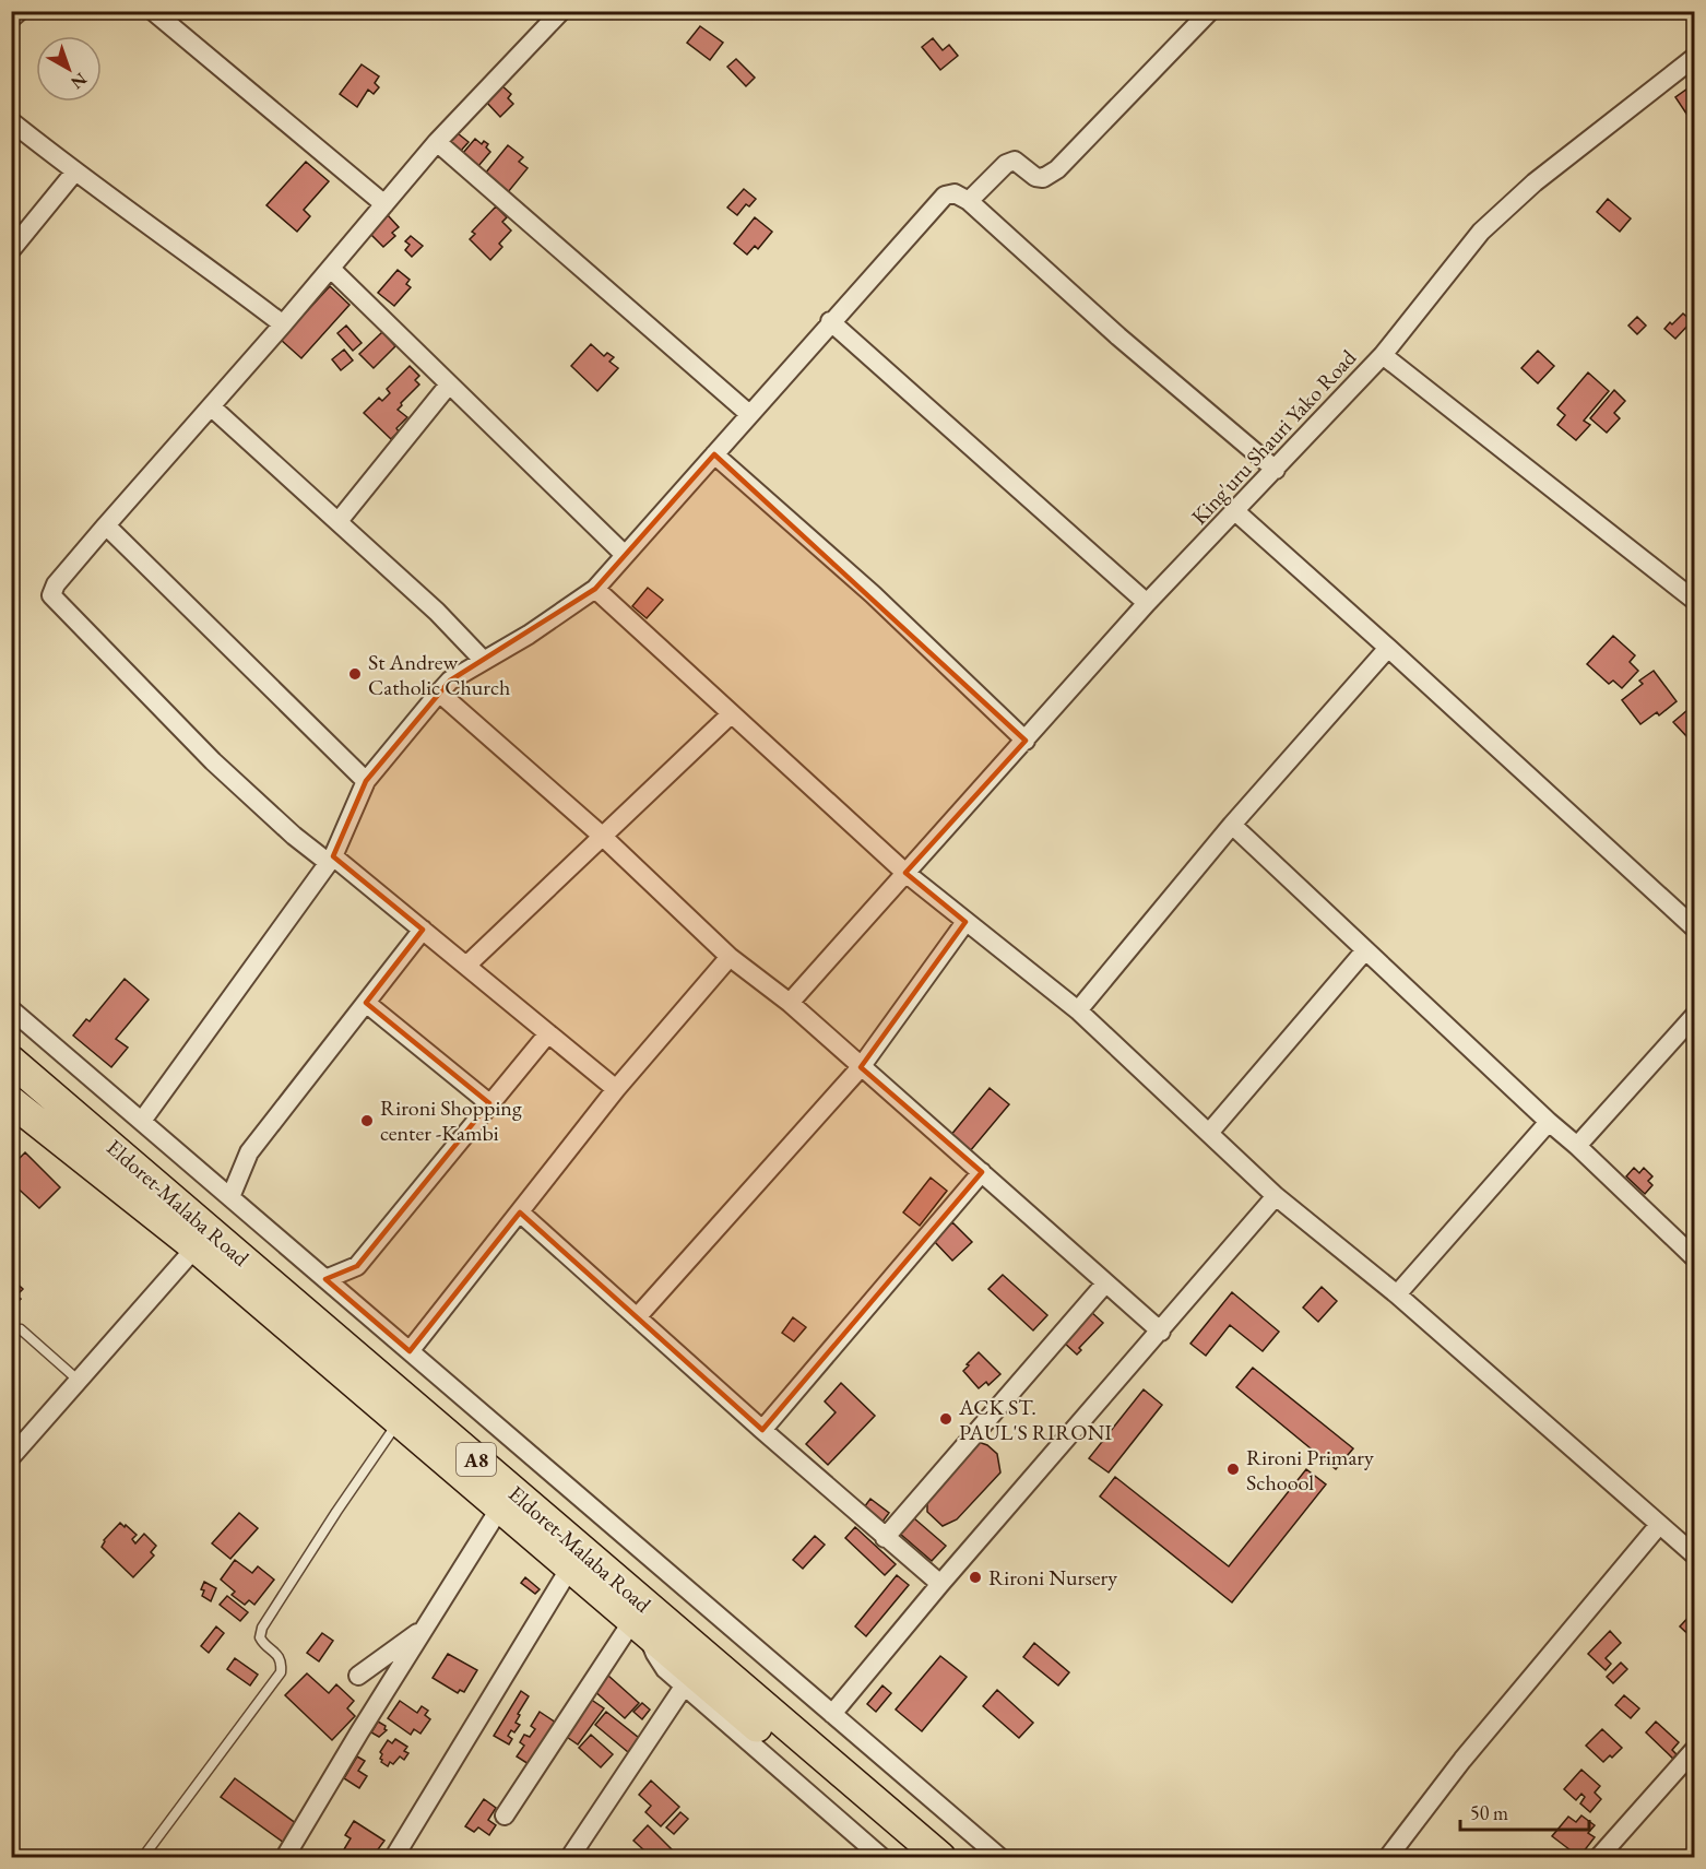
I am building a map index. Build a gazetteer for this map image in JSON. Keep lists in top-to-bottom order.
{
  "streets": {
    "highway": ["Eldoret-Malaba Road", "A8"],
    "street": ["King'uru Shauri Yako Road"]
  },
  "places": [
    "St Andrew Catholic Church",
    "Rironi Shopping center -Kambi",
    "ACK ST. PAUL'S RIRONI",
    "Rironi Primary Schoool",
    "Rironi Nursery"
  ],
  "scale_bar": "50 m",
  "north": "bottom right"
}
